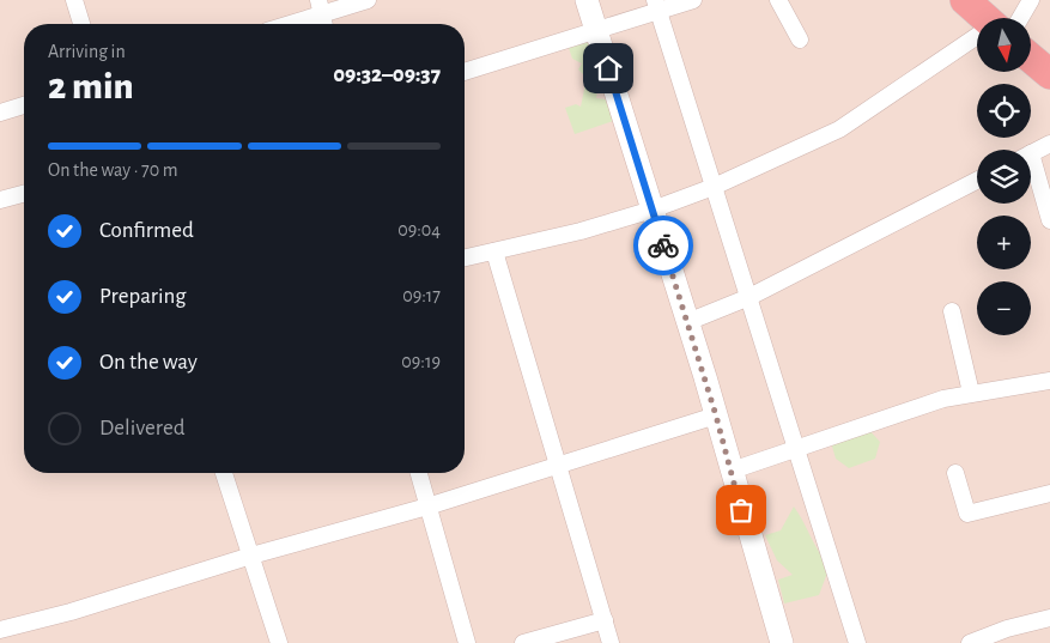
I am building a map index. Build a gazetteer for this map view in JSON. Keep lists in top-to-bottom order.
{
  "north": "bottom",
  "page": {
    "map_buttons": ["+", "−"],
    "heading": ["2 min", "Arriving in", "09:32–09:37"],
    "bar": "On the way · 70 m",
    "list": [
      ["Confirmed", "09:04"],
      ["Preparing", "09:17"],
      ["On the way", "09:19"],
      "Delivered"
    ]
  }
}
